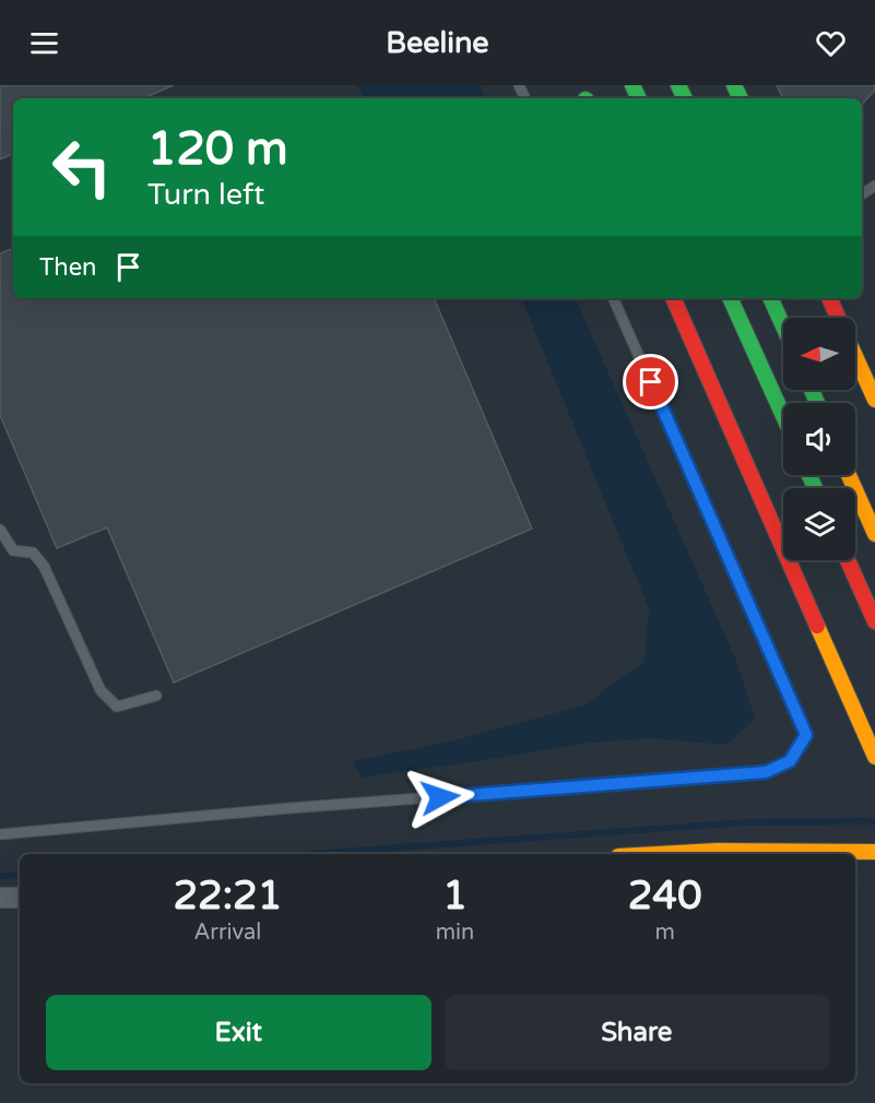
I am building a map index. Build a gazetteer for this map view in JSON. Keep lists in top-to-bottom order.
{
  "north": "left",
  "page": {
    "header": "Beeline",
    "turn": ["120 m", "Turn left"],
    "then": "Then",
    "eta": [
      "22:21",
      "Arrival",
      "1",
      "min",
      "240",
      "m"
    ],
    "buttons": ["Exit", "Share"]
  }
}
